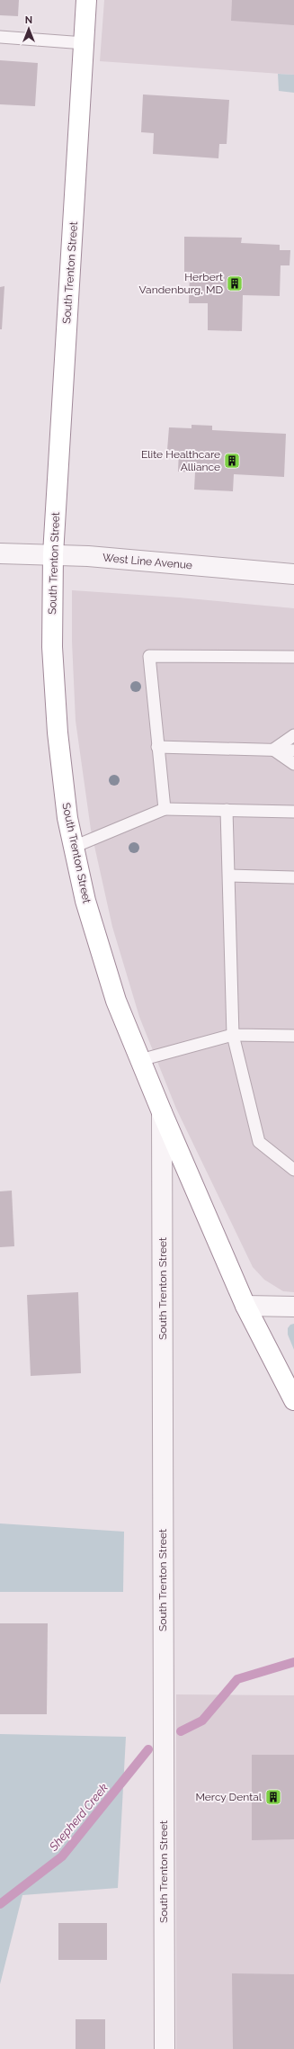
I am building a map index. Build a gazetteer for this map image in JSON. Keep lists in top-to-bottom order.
{
  "streets": {
    "highway": ["South Trenton Street"],
    "street": ["West Line Avenue"]
  },
  "crossings": [
    ["South Trenton Street", "West Line Avenue"]
  ],
  "water": ["Shepherd Creek"],
  "places": {
    "building": ["Herbert Vandenburg, MD", "Elite Healthcare Alliance", "Mercy Dental"]
  },
  "north": "top"
}
